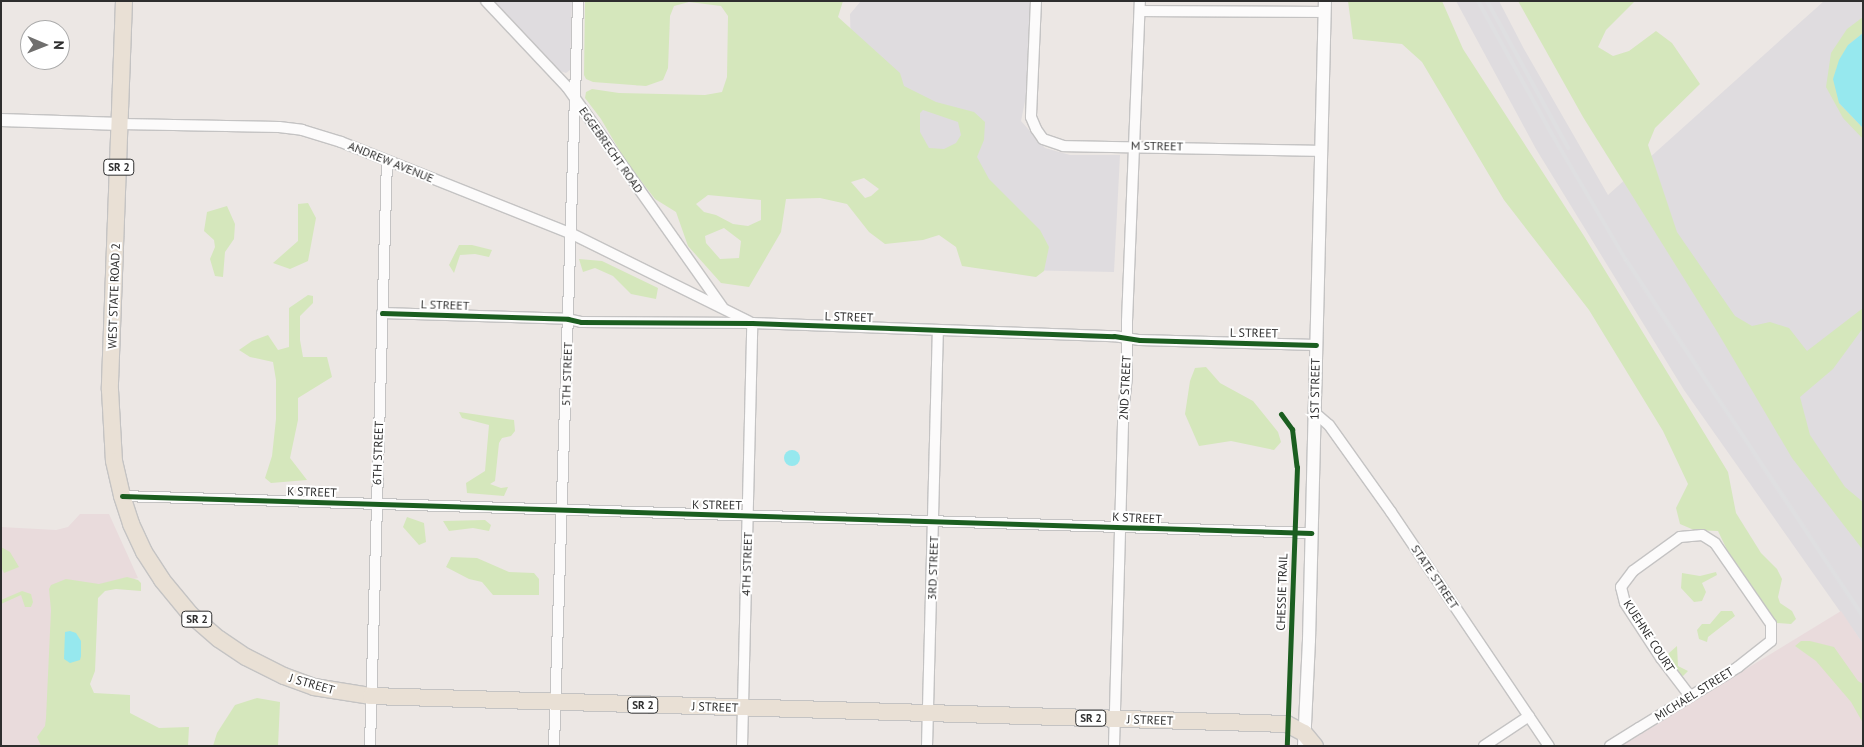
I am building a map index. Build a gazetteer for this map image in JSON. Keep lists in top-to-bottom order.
{
  "streets": {
    "main road": ["SR 2", "WEST STATE ROAD 2", "J STREET"],
    "street": [
      "M STREET",
      "EGGEBRECHT ROAD",
      "ANDREW AVENUE",
      "L STREET",
      "5TH STREET",
      "2ND STREET",
      "1ST STREET",
      "6TH STREET",
      "K STREET",
      "4TH STREET",
      "3RD STREET",
      "STATE STREET",
      "KUEHNE COURT",
      "MICHAEL STREET"
    ],
    "cycle path": ["CHESSIE TRAIL"]
  },
  "crossings": [
    ["M STREET", "2ND STREET"],
    ["M STREET", "1ST STREET"],
    ["EGGEBRECHT ROAD", "ANDREW AVENUE"],
    ["EGGEBRECHT ROAD", "5TH STREET"],
    ["ANDREW AVENUE", "WEST STATE ROAD 2"],
    ["ANDREW AVENUE", "L STREET"],
    ["ANDREW AVENUE", "5TH STREET"],
    ["ANDREW AVENUE", "6TH STREET"],
    ["ANDREW AVENUE", "4TH STREET"],
    ["SR 2", "1ST STREET"],
    ["SR 2", "J STREET"],
    ["WEST STATE ROAD 2", "K STREET"],
    ["WEST STATE ROAD 2", "J STREET"],
    ["L STREET", "5TH STREET"],
    ["L STREET", "2ND STREET"],
    ["L STREET", "1ST STREET"],
    ["L STREET", "6TH STREET"],
    ["L STREET", "4TH STREET"],
    ["L STREET", "3RD STREET"],
    ["5TH STREET", "K STREET"],
    ["5TH STREET", "J STREET"],
    ["2ND STREET", "K STREET"],
    ["2ND STREET", "J STREET"],
    ["1ST STREET", "K STREET"],
    ["1ST STREET", "STATE STREET"],
    ["1ST STREET", "J STREET"],
    ["6TH STREET", "K STREET"],
    ["6TH STREET", "J STREET"],
    ["K STREET", "4TH STREET"],
    ["K STREET", "3RD STREET"],
    ["4TH STREET", "J STREET"],
    ["3RD STREET", "J STREET"],
    ["KUEHNE COURT", "MICHAEL STREET"]
  ],
  "north": "right"
}
